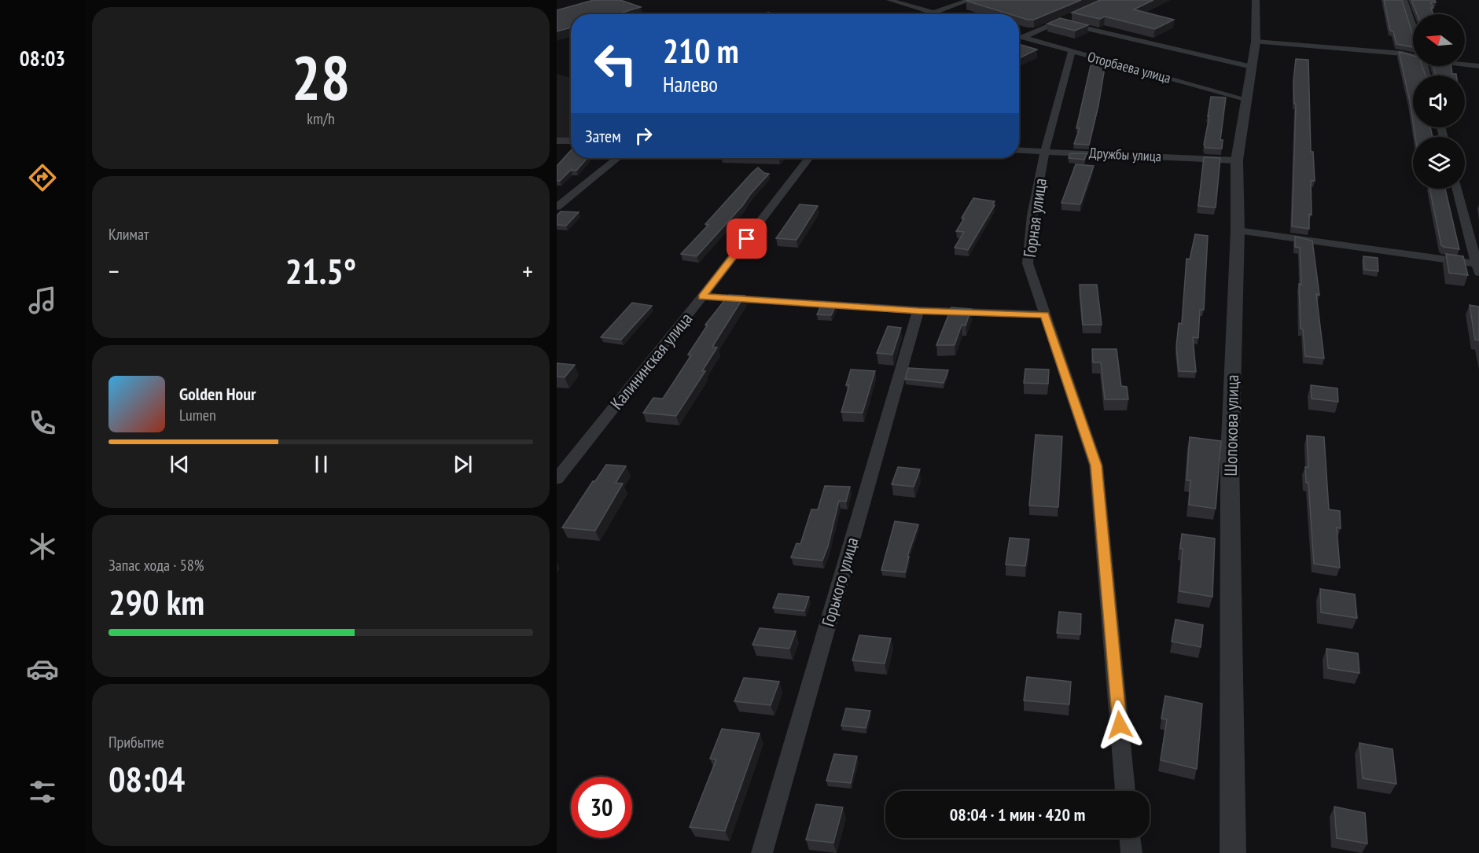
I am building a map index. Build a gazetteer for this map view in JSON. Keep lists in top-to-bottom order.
{
  "streets": {
    "street": [
      "Оторбаева улица",
      "Дружбы улица",
      "Горная улица",
      "Калининская улица",
      "Шопокова улица",
      "Горького улица"
    ]
  },
  "crossings": [
    ["Оторбаева улица", "Горная улица"],
    ["Оторбаева улица", "Шопокова улица"],
    ["Дружбы улица", "Горная улица"],
    ["Дружбы улица", "Шопокова улица"]
  ],
  "north": "left",
  "page": {
    "tabs": "08:03",
    "tile": [
      ["28", "km/h"],
      "Климат",
      ["Запас хода · 58%", "290 km"],
      ["Прибытие", "08:04"]
    ],
    "turn": ["210 m", "Налево"],
    "then": "Затем",
    "heat": ["−", "21.5°", "+"],
    "song": ["Golden Hour", "Lumen"],
    "limit": "30",
    "trip": "08:04 · 1 мин · 420 m"
  }
}
